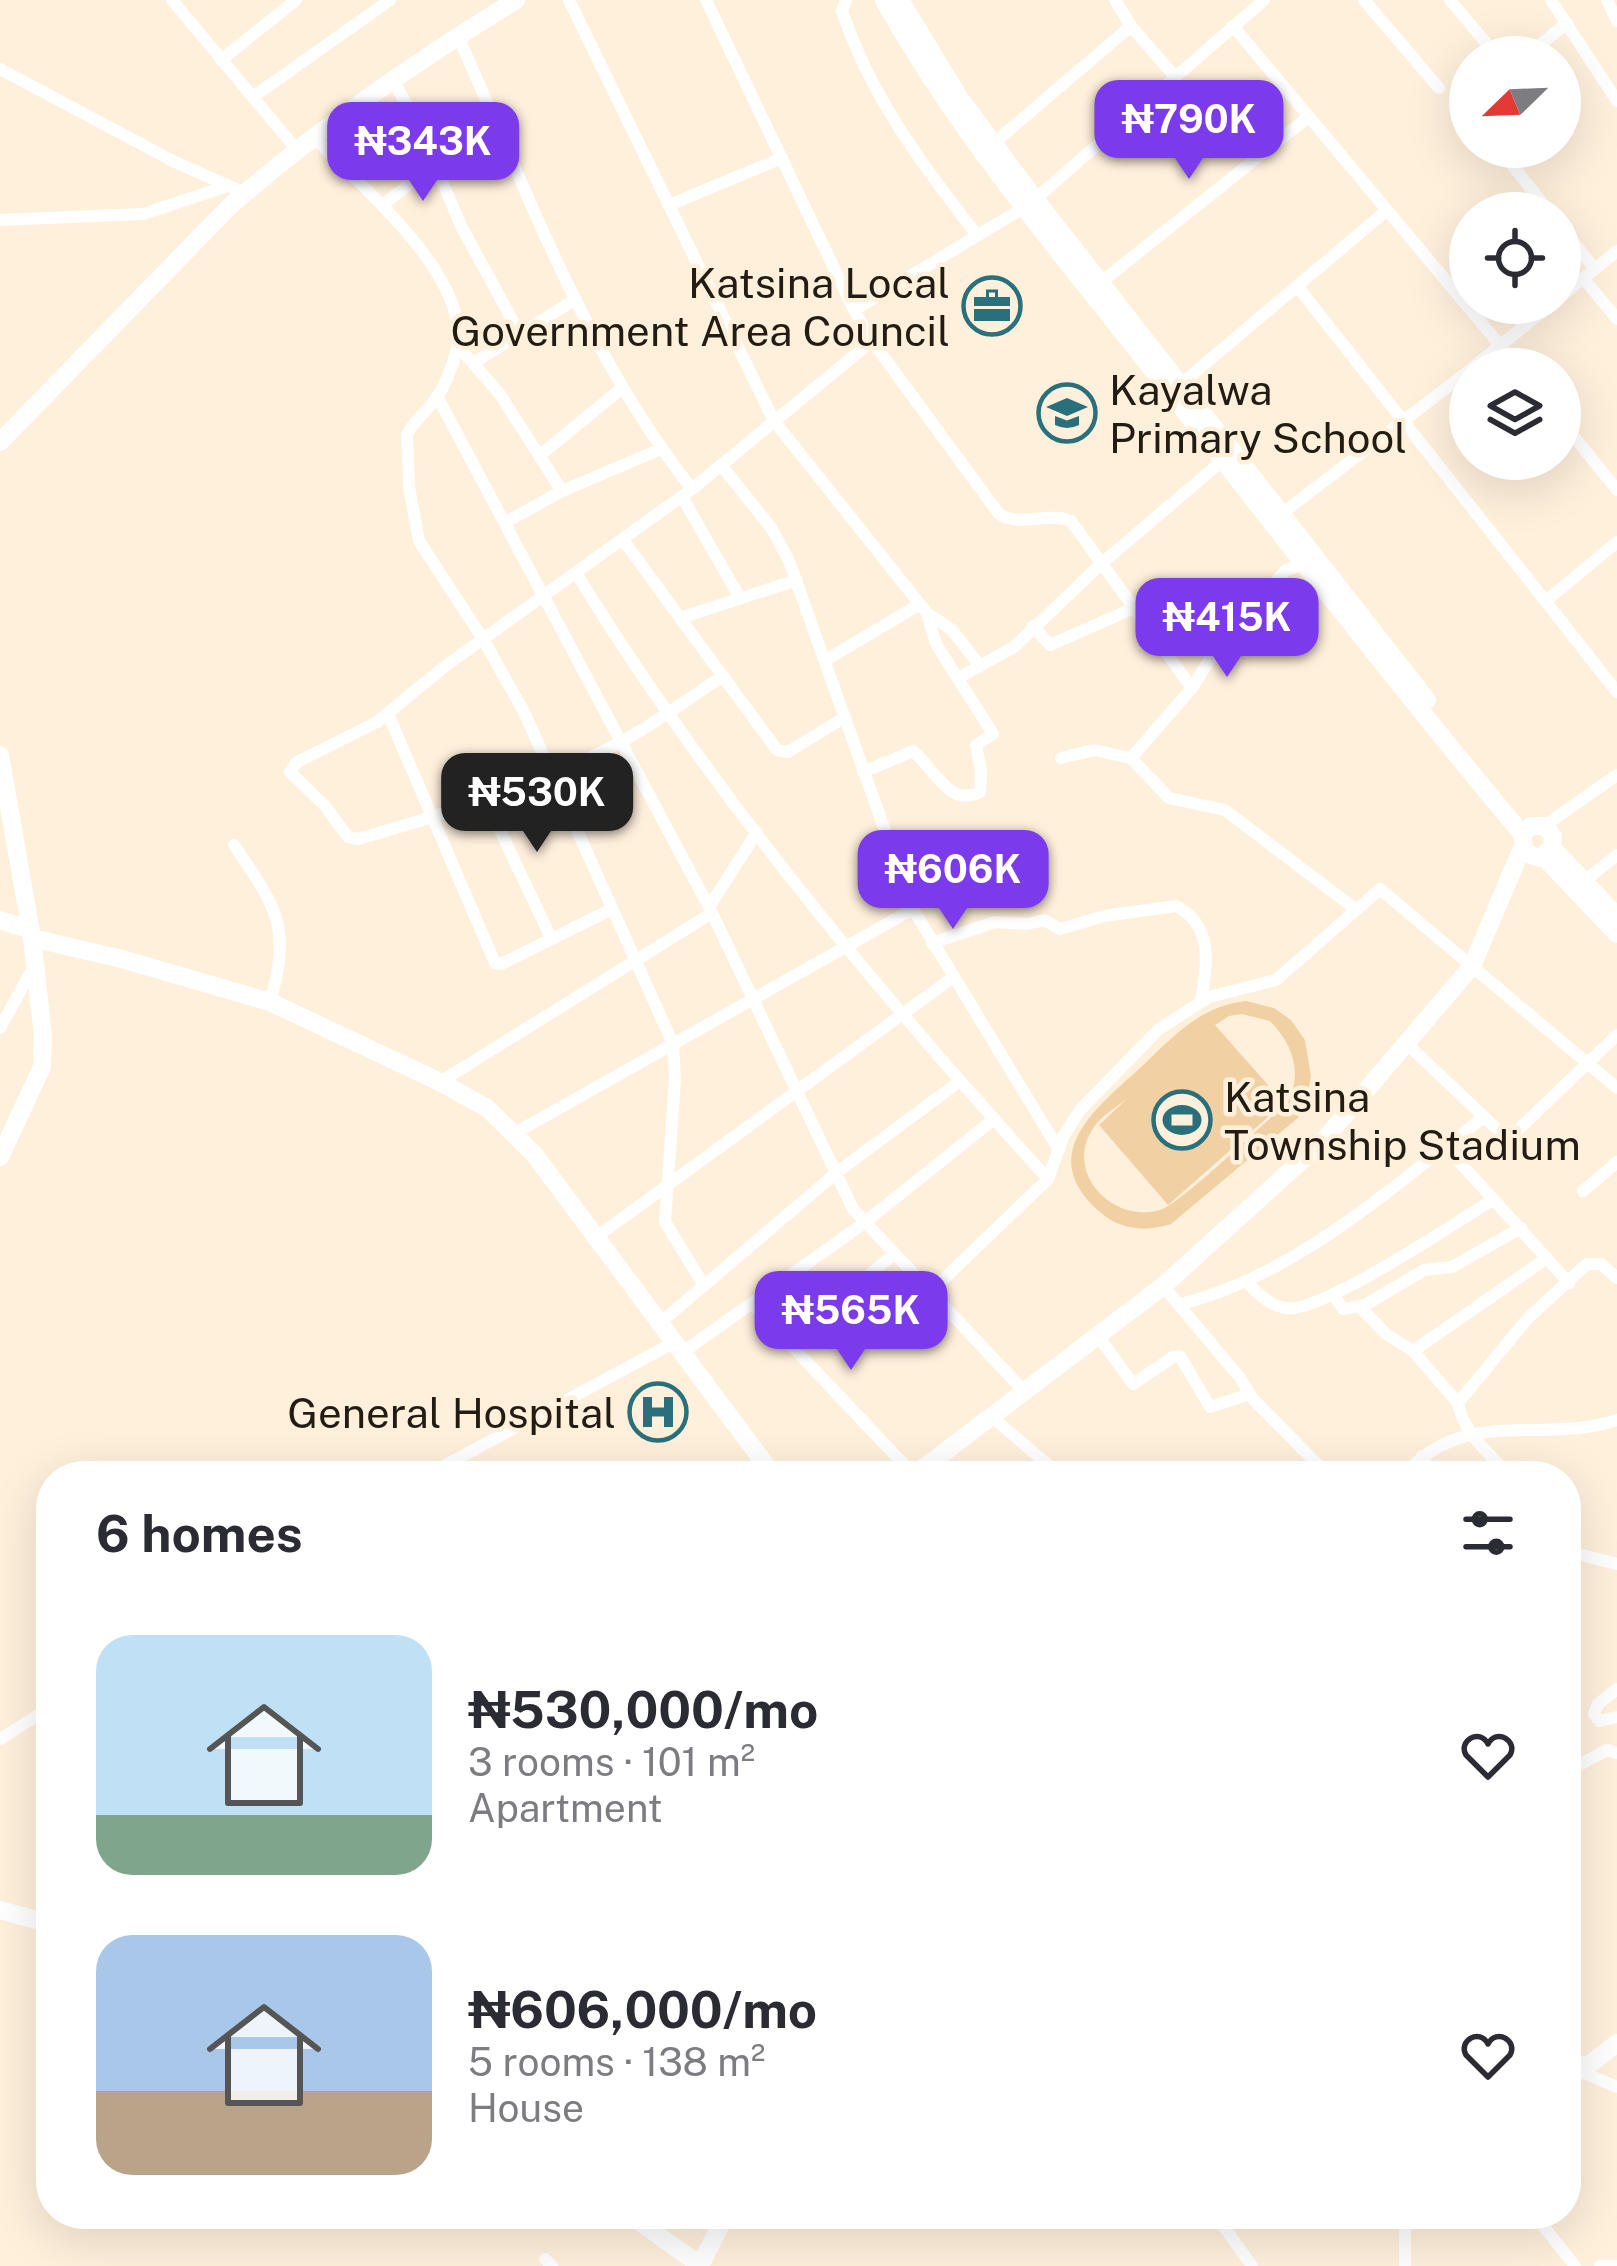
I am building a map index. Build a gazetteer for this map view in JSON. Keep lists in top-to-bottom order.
{
  "places": {
    "office": ["Katsina Local Government Area Council"],
    "school or university": ["Kayalwa Primary School"],
    "sports": ["Katsina Township Stadium"],
    "hospital": ["General Hospital"]
  },
  "north": "bottom left",
  "page": {
    "price": [
      "₦790K",
      "₦343K",
      "₦415K",
      "₦530K",
      "₦606K",
      "₦565K"
    ],
    "heading": "6 homes",
    "list": [
      {
        "name": "₦530,000/mo",
        "note": "3 rooms · 101 m² · Apartment"
      },
      {
        "name": "₦606,000/mo",
        "note": "5 rooms · 138 m² · House"
      }
    ]
  }
}
